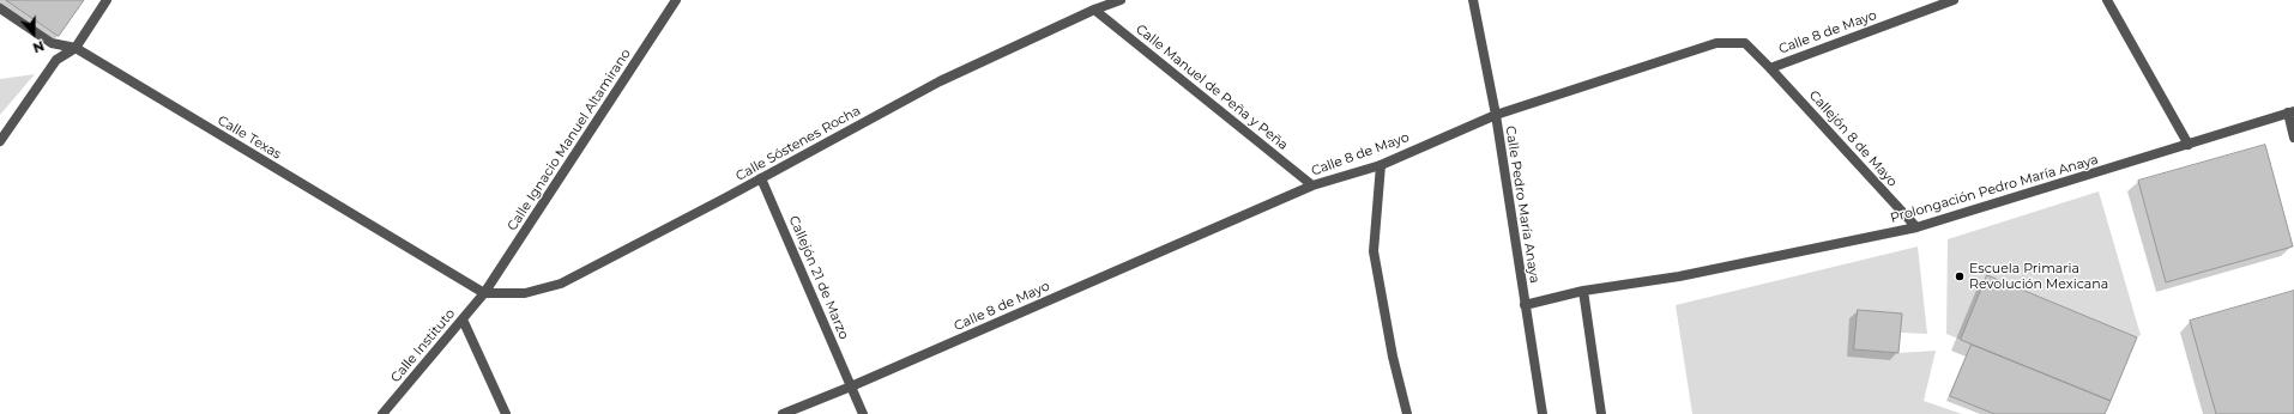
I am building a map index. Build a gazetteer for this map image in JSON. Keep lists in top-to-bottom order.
{
  "streets": {
    "street": [
      "Calle 8 de Mayo",
      "Calle Manuel de Peña y Peña",
      "Calle Texas",
      "Callejón 8 de Mayo",
      "Calle Ignacio Manuel Altamirano",
      "Calle Sóstenes Rocha",
      "Prolongación Pedro María Anaya",
      "Calle Pedro María Anaya",
      "Callejón 21 de Marzo",
      "Calle Instituto"
    ]
  },
  "crossings": [
    ["Calle 8 de Mayo", "Calle Manuel de Peña y Peña"],
    ["Calle 8 de Mayo", "Callejón 8 de Mayo"],
    ["Calle 8 de Mayo", "Calle Pedro María Anaya"],
    ["Calle 8 de Mayo", "Callejón 21 de Marzo"],
    ["Calle Manuel de Peña y Peña", "Calle Sóstenes Rocha"],
    ["Calle Texas", "Calle Ignacio Manuel Altamirano"],
    ["Calle Texas", "Calle Sóstenes Rocha"],
    ["Calle Texas", "Calle Instituto"],
    ["Callejón 8 de Mayo", "Prolongación Pedro María Anaya"],
    ["Calle Ignacio Manuel Altamirano", "Calle Sóstenes Rocha"],
    ["Calle Ignacio Manuel Altamirano", "Calle Instituto"],
    ["Calle Sóstenes Rocha", "Callejón 21 de Marzo"],
    ["Calle Sóstenes Rocha", "Calle Instituto"],
    ["Prolongación Pedro María Anaya", "Calle Pedro María Anaya"]
  ],
  "places": ["Escuela Primaria Revolución Mexicana"],
  "north": "bottom"
}
